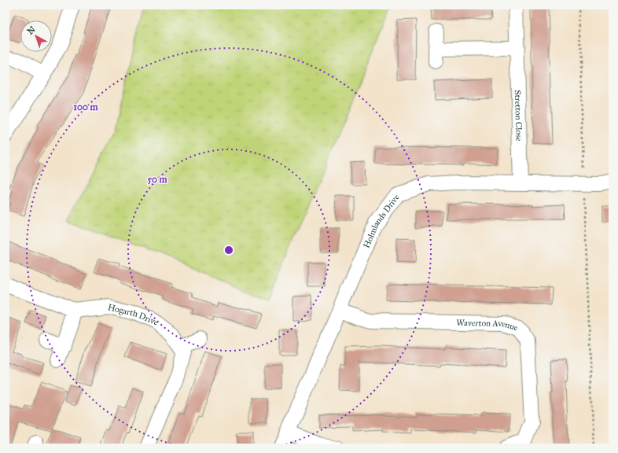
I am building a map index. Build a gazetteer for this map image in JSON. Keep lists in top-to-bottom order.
{
  "streets": {
    "street": [
      "Stretton Close",
      "Holmlands Drive",
      "Hogarth Drive",
      "Waverton Avenue"
    ]
  },
  "crossings": [
    ["Stretton Close", "Holmlands Drive"],
    ["Holmlands Drive", "Waverton Avenue"]
  ],
  "north": "top left",
  "rings": ["100 m", "50 m"]
}
